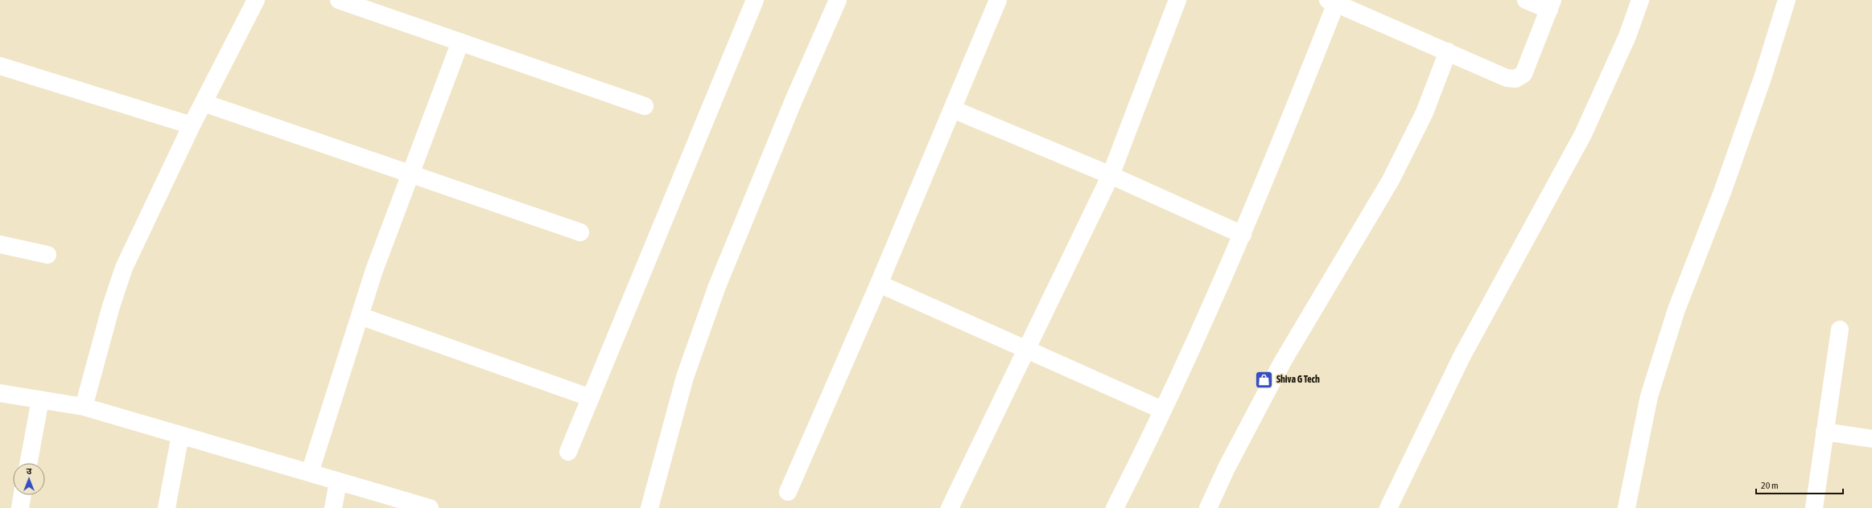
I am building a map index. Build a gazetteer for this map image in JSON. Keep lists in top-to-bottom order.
{
  "places": {
    "shop": ["Shiva G Tech"]
  },
  "scale_bar": "20 m",
  "north": "top"
}
